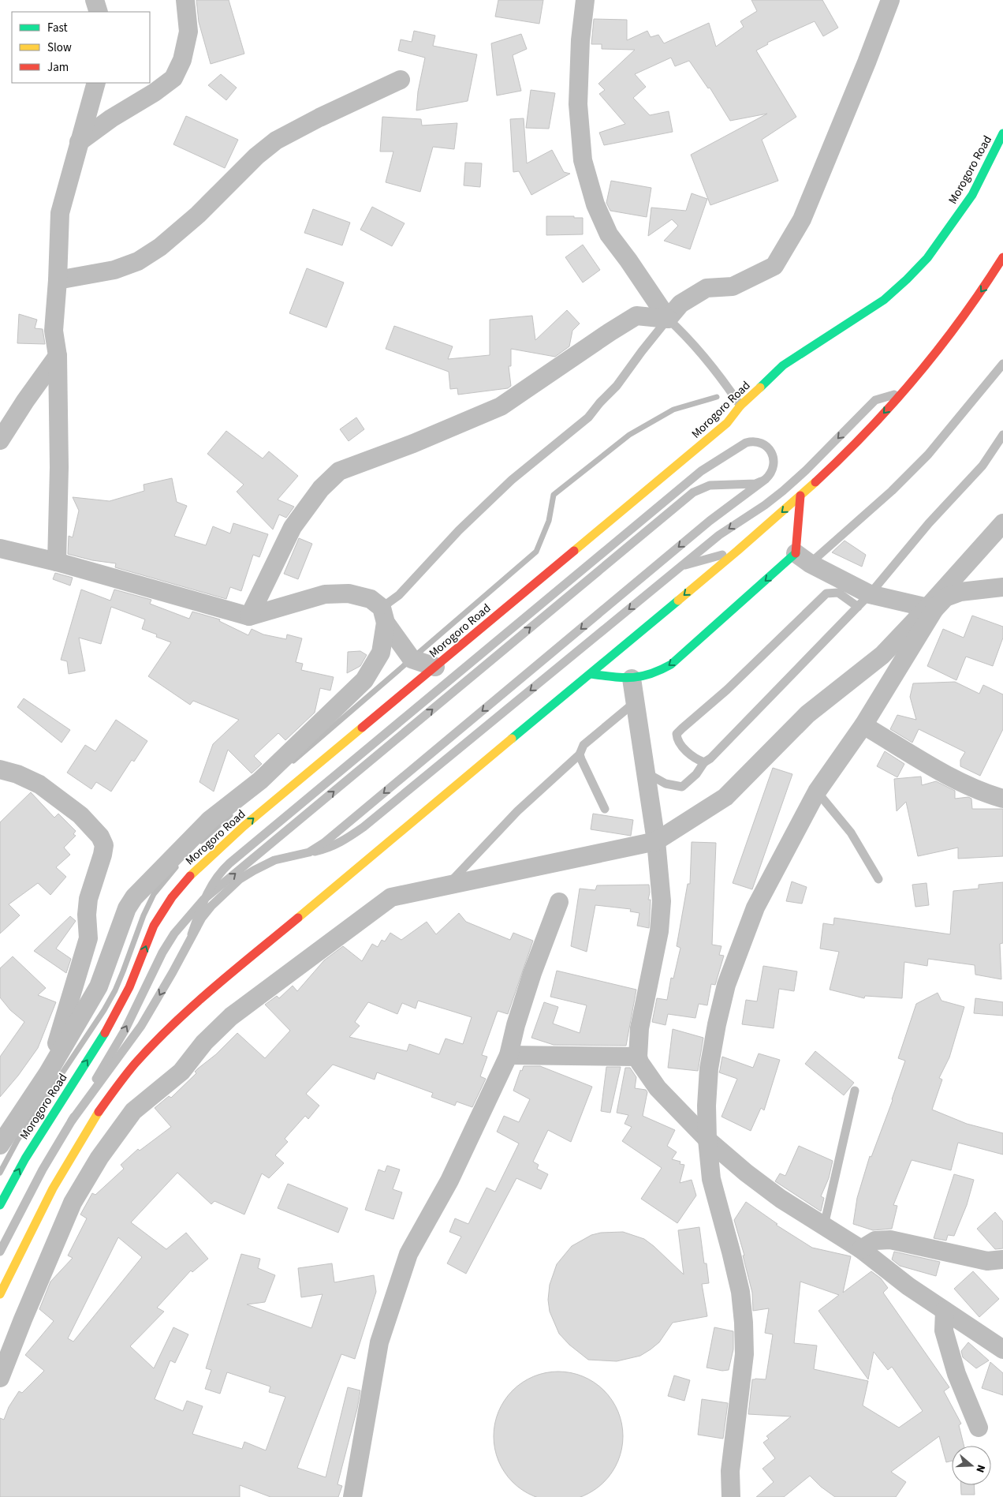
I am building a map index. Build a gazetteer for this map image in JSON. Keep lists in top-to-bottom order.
{
  "streets": {
    "main road": ["Morogoro Road"]
  },
  "legend": ["Fast", "Slow", "Jam"],
  "north": "right"
}
